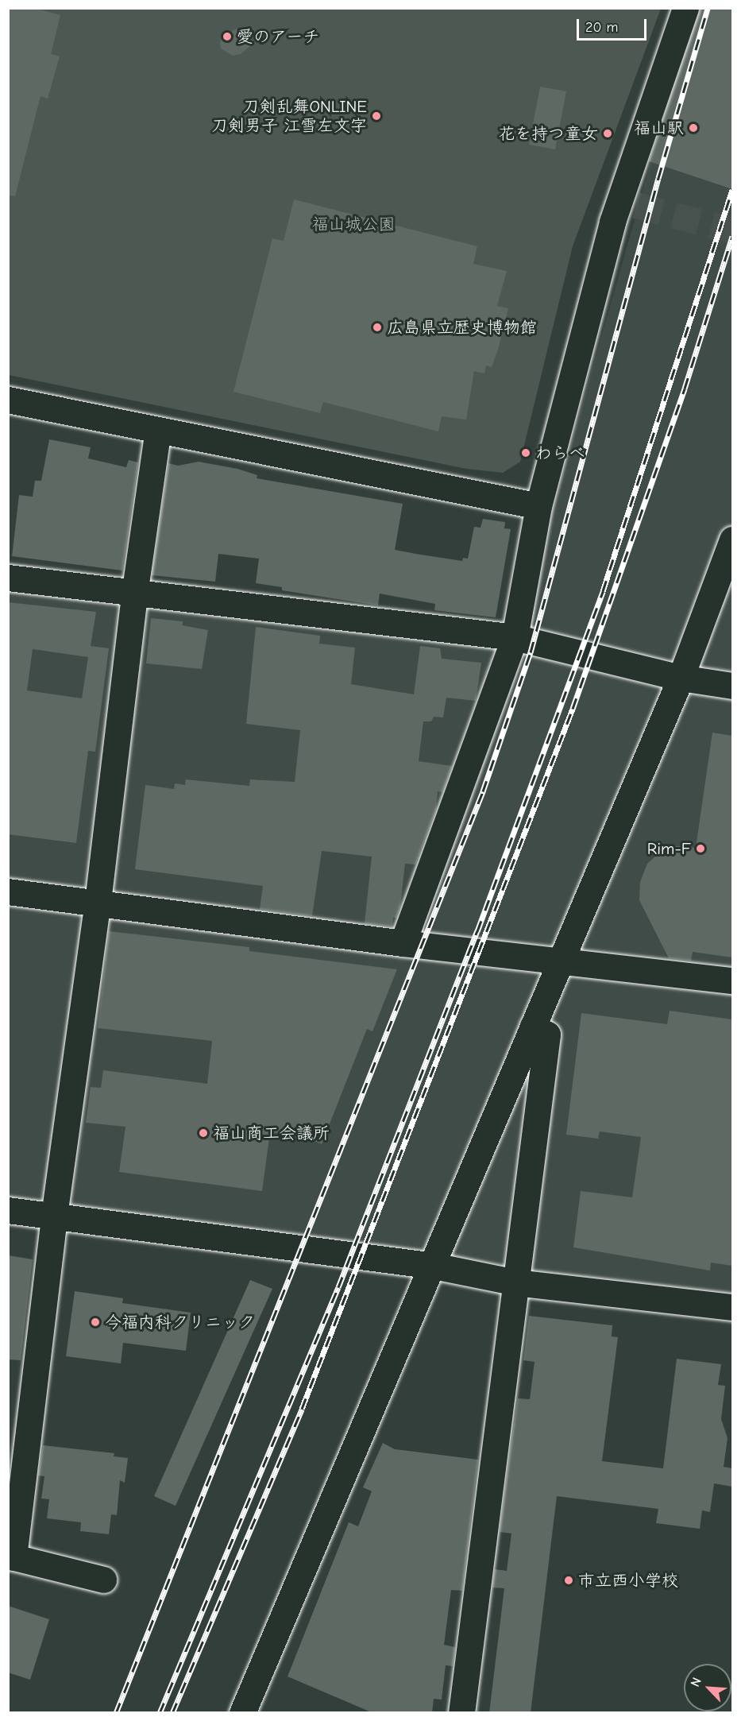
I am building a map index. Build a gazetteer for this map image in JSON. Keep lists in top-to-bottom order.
{
  "parks": ["福山城公園"],
  "places": [
    "愛のアーチ",
    "刀剣乱舞ONLINE 刀剣男子 江雪左文字",
    "福山駅",
    "花を持つ童女",
    "広島県立歴史博物館",
    "わらべ",
    "Rim-F",
    "福山商工会議所",
    "今福内科クリニック",
    "市立西小学校"
  ],
  "scale_bar": "20 m",
  "north": "top left"
}
